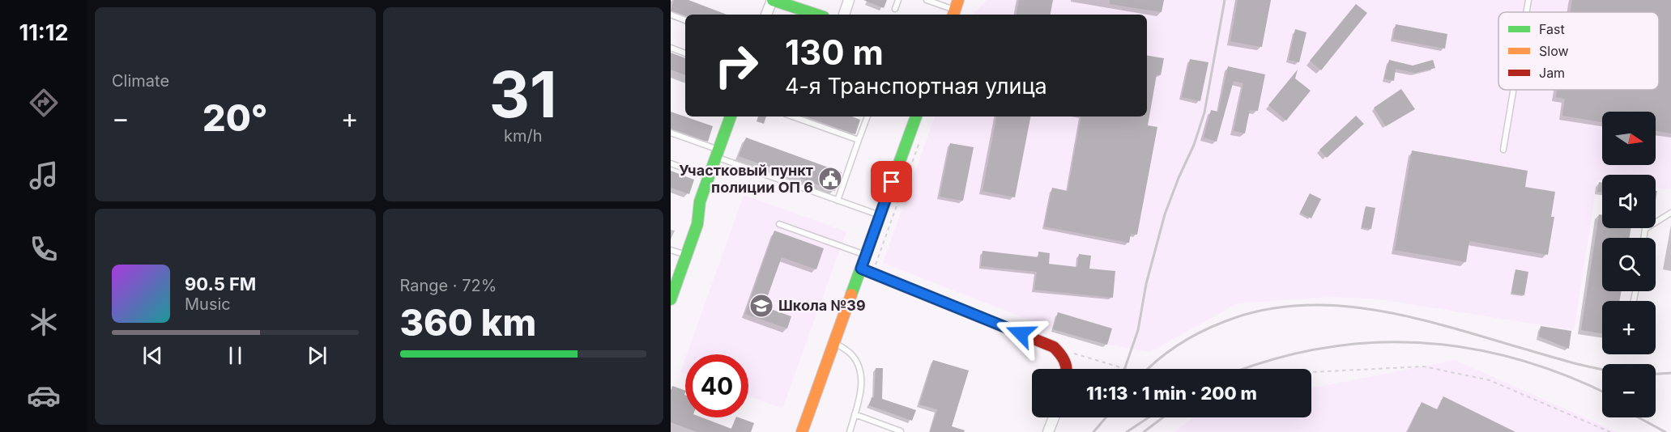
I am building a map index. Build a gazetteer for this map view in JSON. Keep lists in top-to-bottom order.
{
  "places": {
    "public building": ["Участковый пункт полиции ОП 6"],
    "school or university": ["Школа №39"]
  },
  "legend": ["Fast", "Slow", "Jam"],
  "north": "right",
  "page": {
    "tabs": "11:12",
    "tile": [
      "Climate",
      ["31", "km/h"],
      ["Range · 72%", "360 km"]
    ],
    "turn": ["130 m", "4-я Транспортная улица"],
    "heat": ["−", "20°", "+"],
    "map_buttons": ["+", "−"],
    "song": ["90.5 FM", "Music"],
    "limit": "40",
    "trip": "11:13 · 1 min · 200 m"
  }
}
